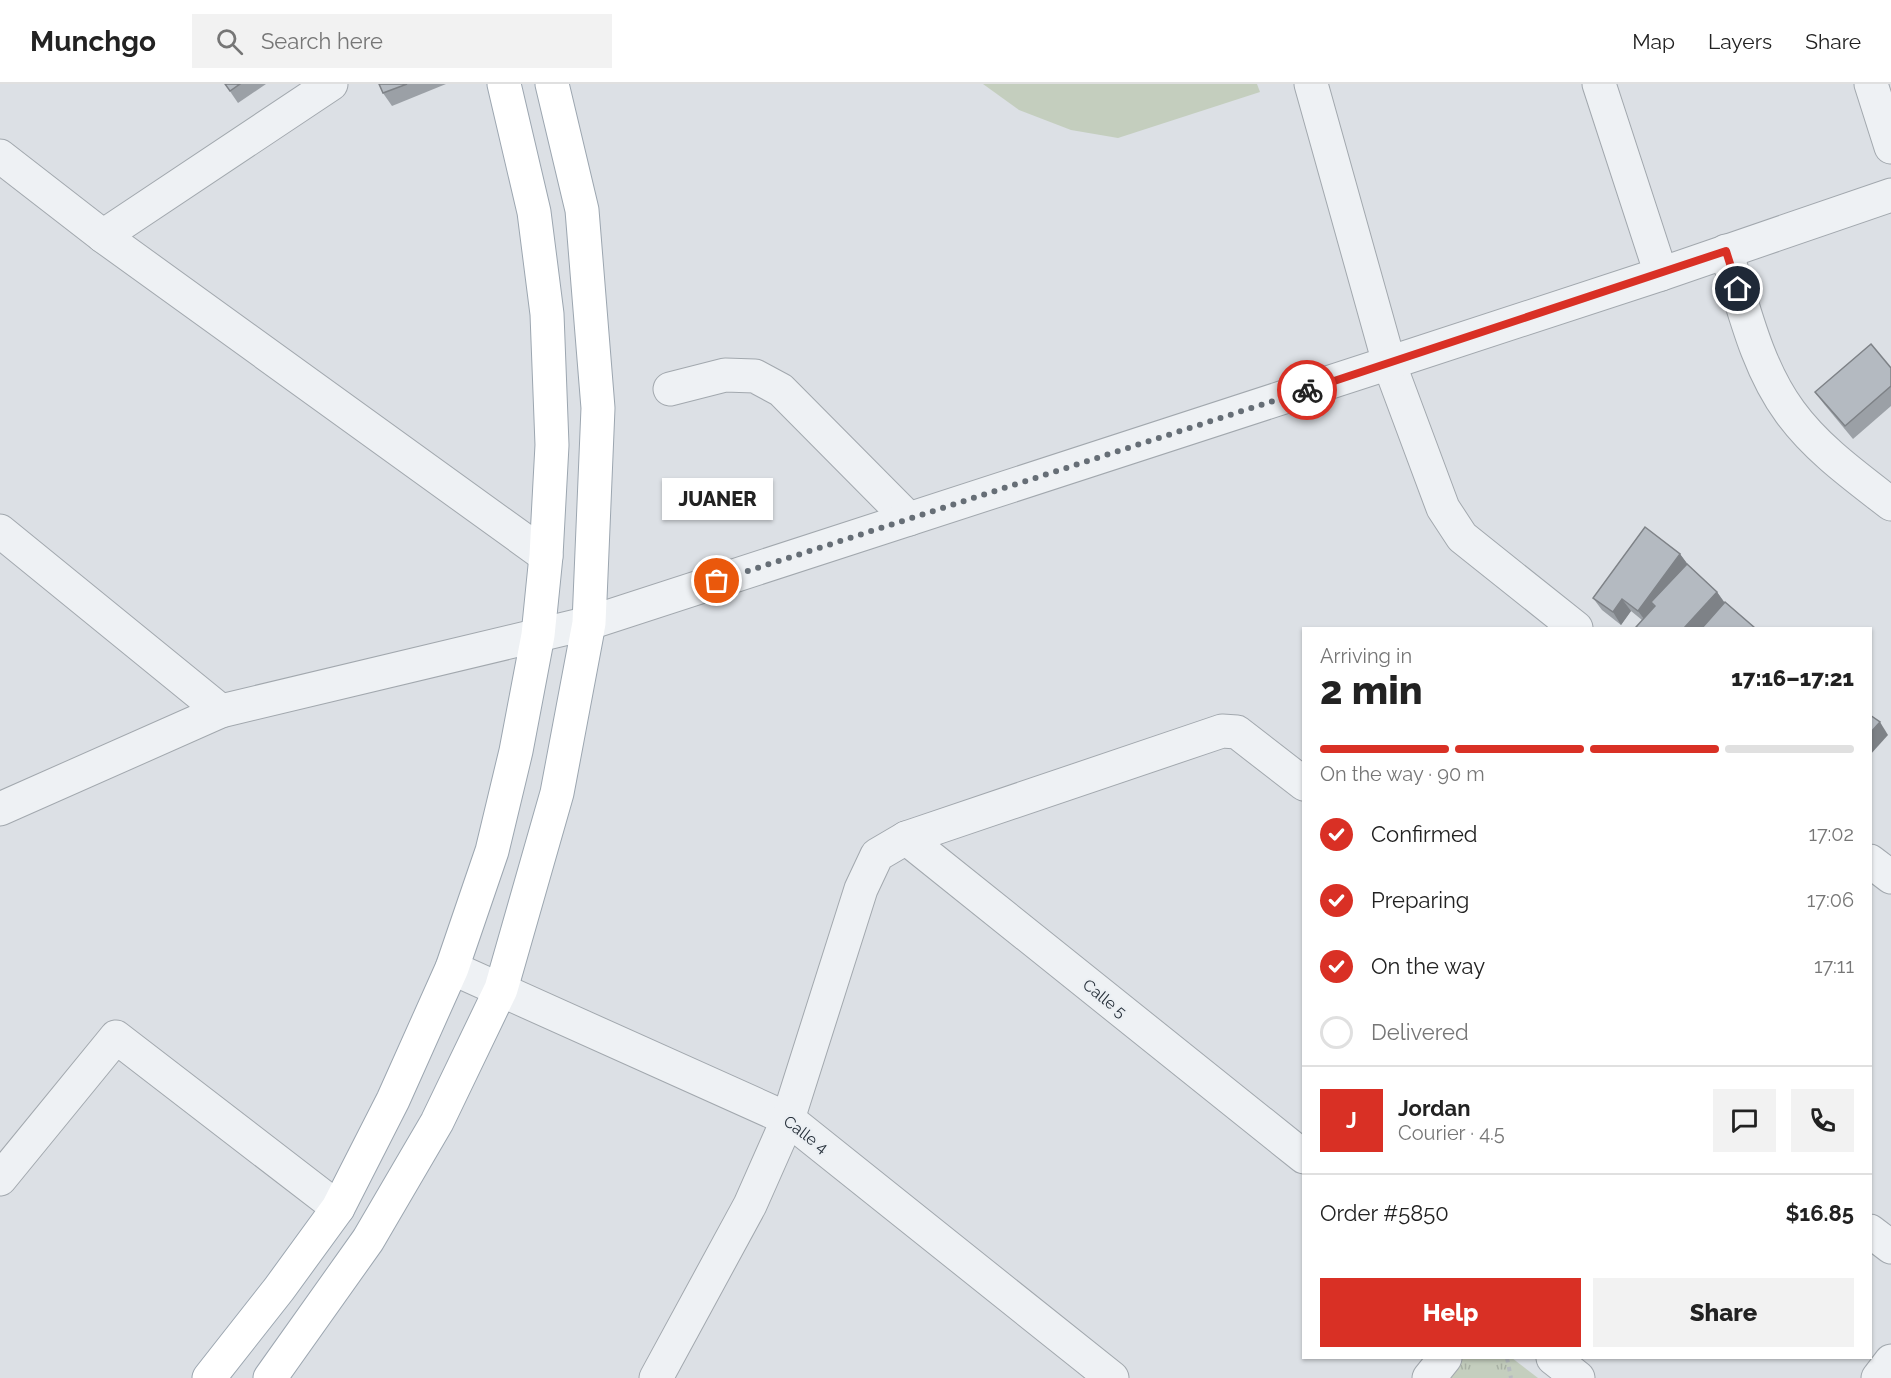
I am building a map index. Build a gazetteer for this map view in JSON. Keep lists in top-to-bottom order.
{
  "streets": {
    "street": ["Calle 5", "Calle 4"]
  },
  "places": ["JUANER"],
  "page": {
    "header": "Munchgo",
    "search": "Search here",
    "nav": ["Map", "Layers", "Share"],
    "bubble": "JUANER",
    "heading": ["2 min", "Arriving in", "17:16–17:21"],
    "panel": [
      "Jordan",
      "Courier · 4.5",
      "Order #5850",
      "$16.85"
    ],
    "bar": "On the way · 90 m",
    "list": [
      ["Confirmed", "17:02"],
      ["Preparing", "17:06"],
      ["On the way", "17:11"],
      "Delivered"
    ],
    "round": "J",
    "buttons": ["Help", "Share"]
  }
}
